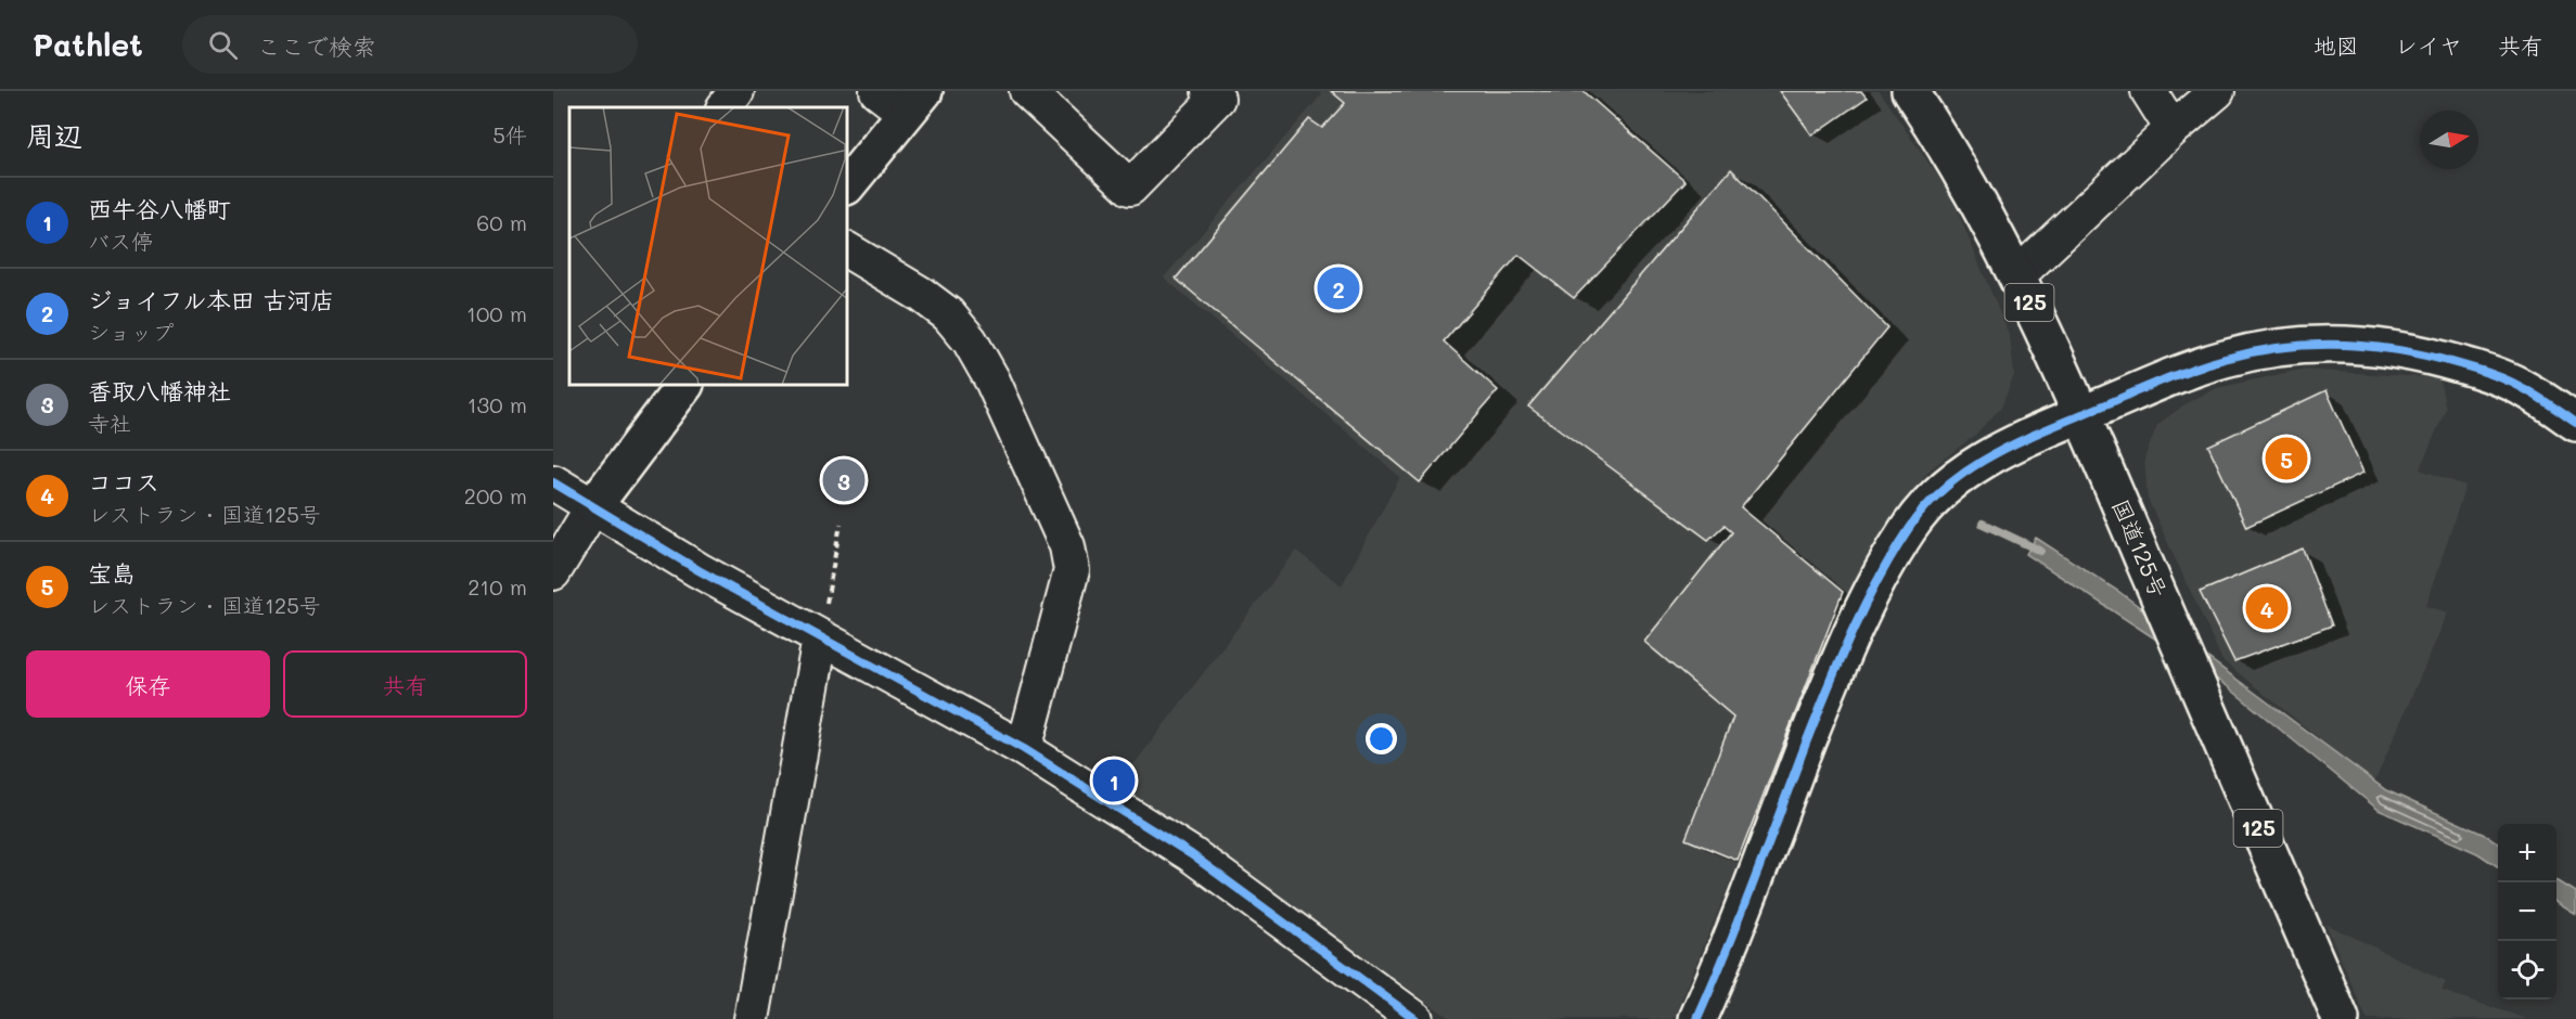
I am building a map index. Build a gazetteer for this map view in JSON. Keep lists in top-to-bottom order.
{
  "streets": {
    "main road": ["125", "国道125号"]
  },
  "north": "right",
  "page": {
    "header": "Pathlet",
    "search": "ここで検索",
    "nav": ["地図", "レイヤ", "共有"],
    "heading": ["周辺", "5件"],
    "list": [
      {
        "mark": "1",
        "name": "西牛谷八幡町",
        "note": "バス停",
        "value": "60 m"
      },
      {
        "mark": "2",
        "name": "ジョイフル本田 古河店",
        "note": "ショップ",
        "value": "100 m"
      },
      {
        "mark": "3",
        "name": "香取八幡神社",
        "note": "寺社",
        "value": "130 m"
      },
      {
        "mark": "4",
        "name": "ココス",
        "note": "レストラン · 国道125号",
        "value": "200 m"
      },
      {
        "mark": "5",
        "name": "宝島",
        "note": "レストラン · 国道125号",
        "value": "210 m"
      }
    ],
    "pins": [
      "2",
      "5",
      "3",
      "4",
      "1"
    ],
    "buttons": ["保存", "共有"],
    "map_buttons": ["+", "−"]
  }
}
